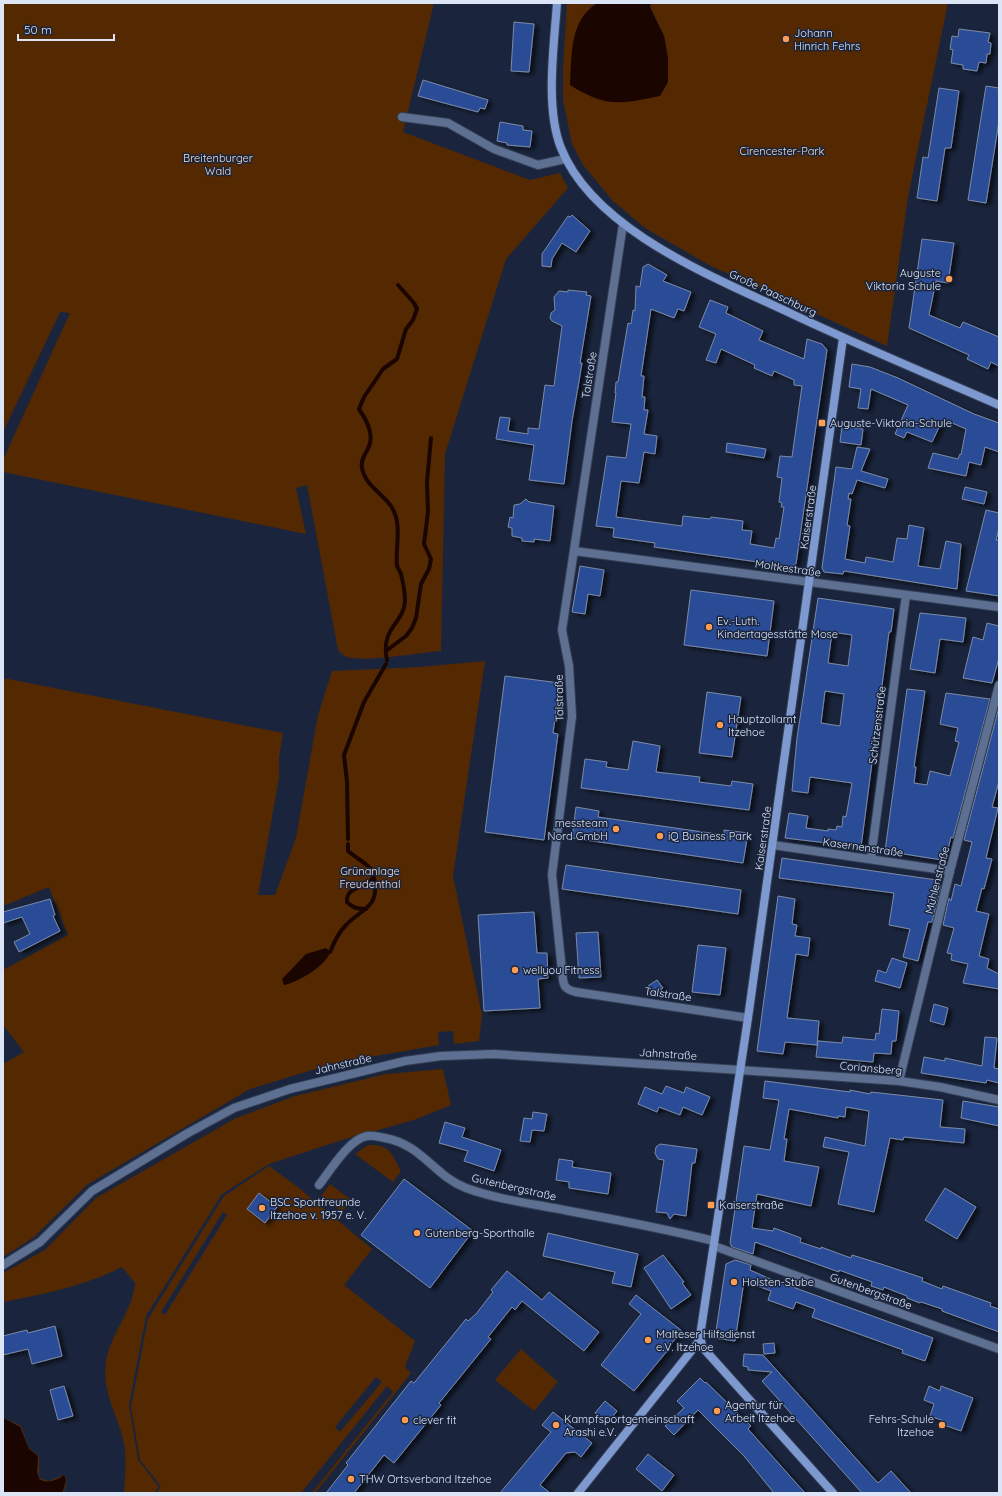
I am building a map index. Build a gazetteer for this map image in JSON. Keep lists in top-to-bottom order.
{
  "streets": {
    "main road": ["Große Paaschburg", "Kaiserstraße"],
    "street": [
      "Talstraße",
      "Moltkestraße",
      "Schützenstraße",
      "Kasernenstraße",
      "Mühlenstraße",
      "Jahnstraße",
      "Coriansberg",
      "Gutenbergstraße"
    ]
  },
  "crossings": [
    ["Große Paaschburg", "Talstraße"],
    ["Große Paaschburg", "Kaiserstraße"],
    ["Talstraße", "Kaiserstraße"],
    ["Talstraße", "Moltkestraße"],
    ["Kaiserstraße", "Moltkestraße"],
    ["Kaiserstraße", "Kasernenstraße"],
    ["Kaiserstraße", "Jahnstraße"],
    ["Kaiserstraße", "Coriansberg"],
    ["Kaiserstraße", "Gutenbergstraße"],
    ["Moltkestraße", "Schützenstraße"],
    ["Schützenstraße", "Kasernenstraße"],
    ["Kasernenstraße", "Mühlenstraße"],
    ["Mühlenstraße", "Coriansberg"],
    ["Jahnstraße", "Coriansberg"]
  ],
  "parks": ["Cirencester-Park", "Breitenburger Wald", "Grünanlage Freudenthal"],
  "places": {
    "other": [
      "Johann Hinrich Fehrs",
      "Auguste Viktoria Schule",
      "Ev.-Luth. Kindertagesstätte Mose",
      "Hauptzollamt Itzehoe",
      "messteam Nord GmbH",
      "iQ Business Park",
      "wellyou Fitness",
      "BSC Sportfreunde Itzehoe v. 1957 e. V.",
      "Gutenberg-Sporthalle",
      "Holsten-Stube",
      "Malteser Hilfsdienst e.V. Itzehoe",
      "Agentur für Arbeit Itzehoe",
      "clever fit",
      "Kampfsportgemeinschaft Arashi e.V.",
      "Fehrs-Schule Itzehoe",
      "THW Ortsverband Itzehoe"
    ],
    "transit": ["Auguste-Viktoria-Schule", "Kaiserstraße"]
  },
  "scale_bar": "50 m"
}
